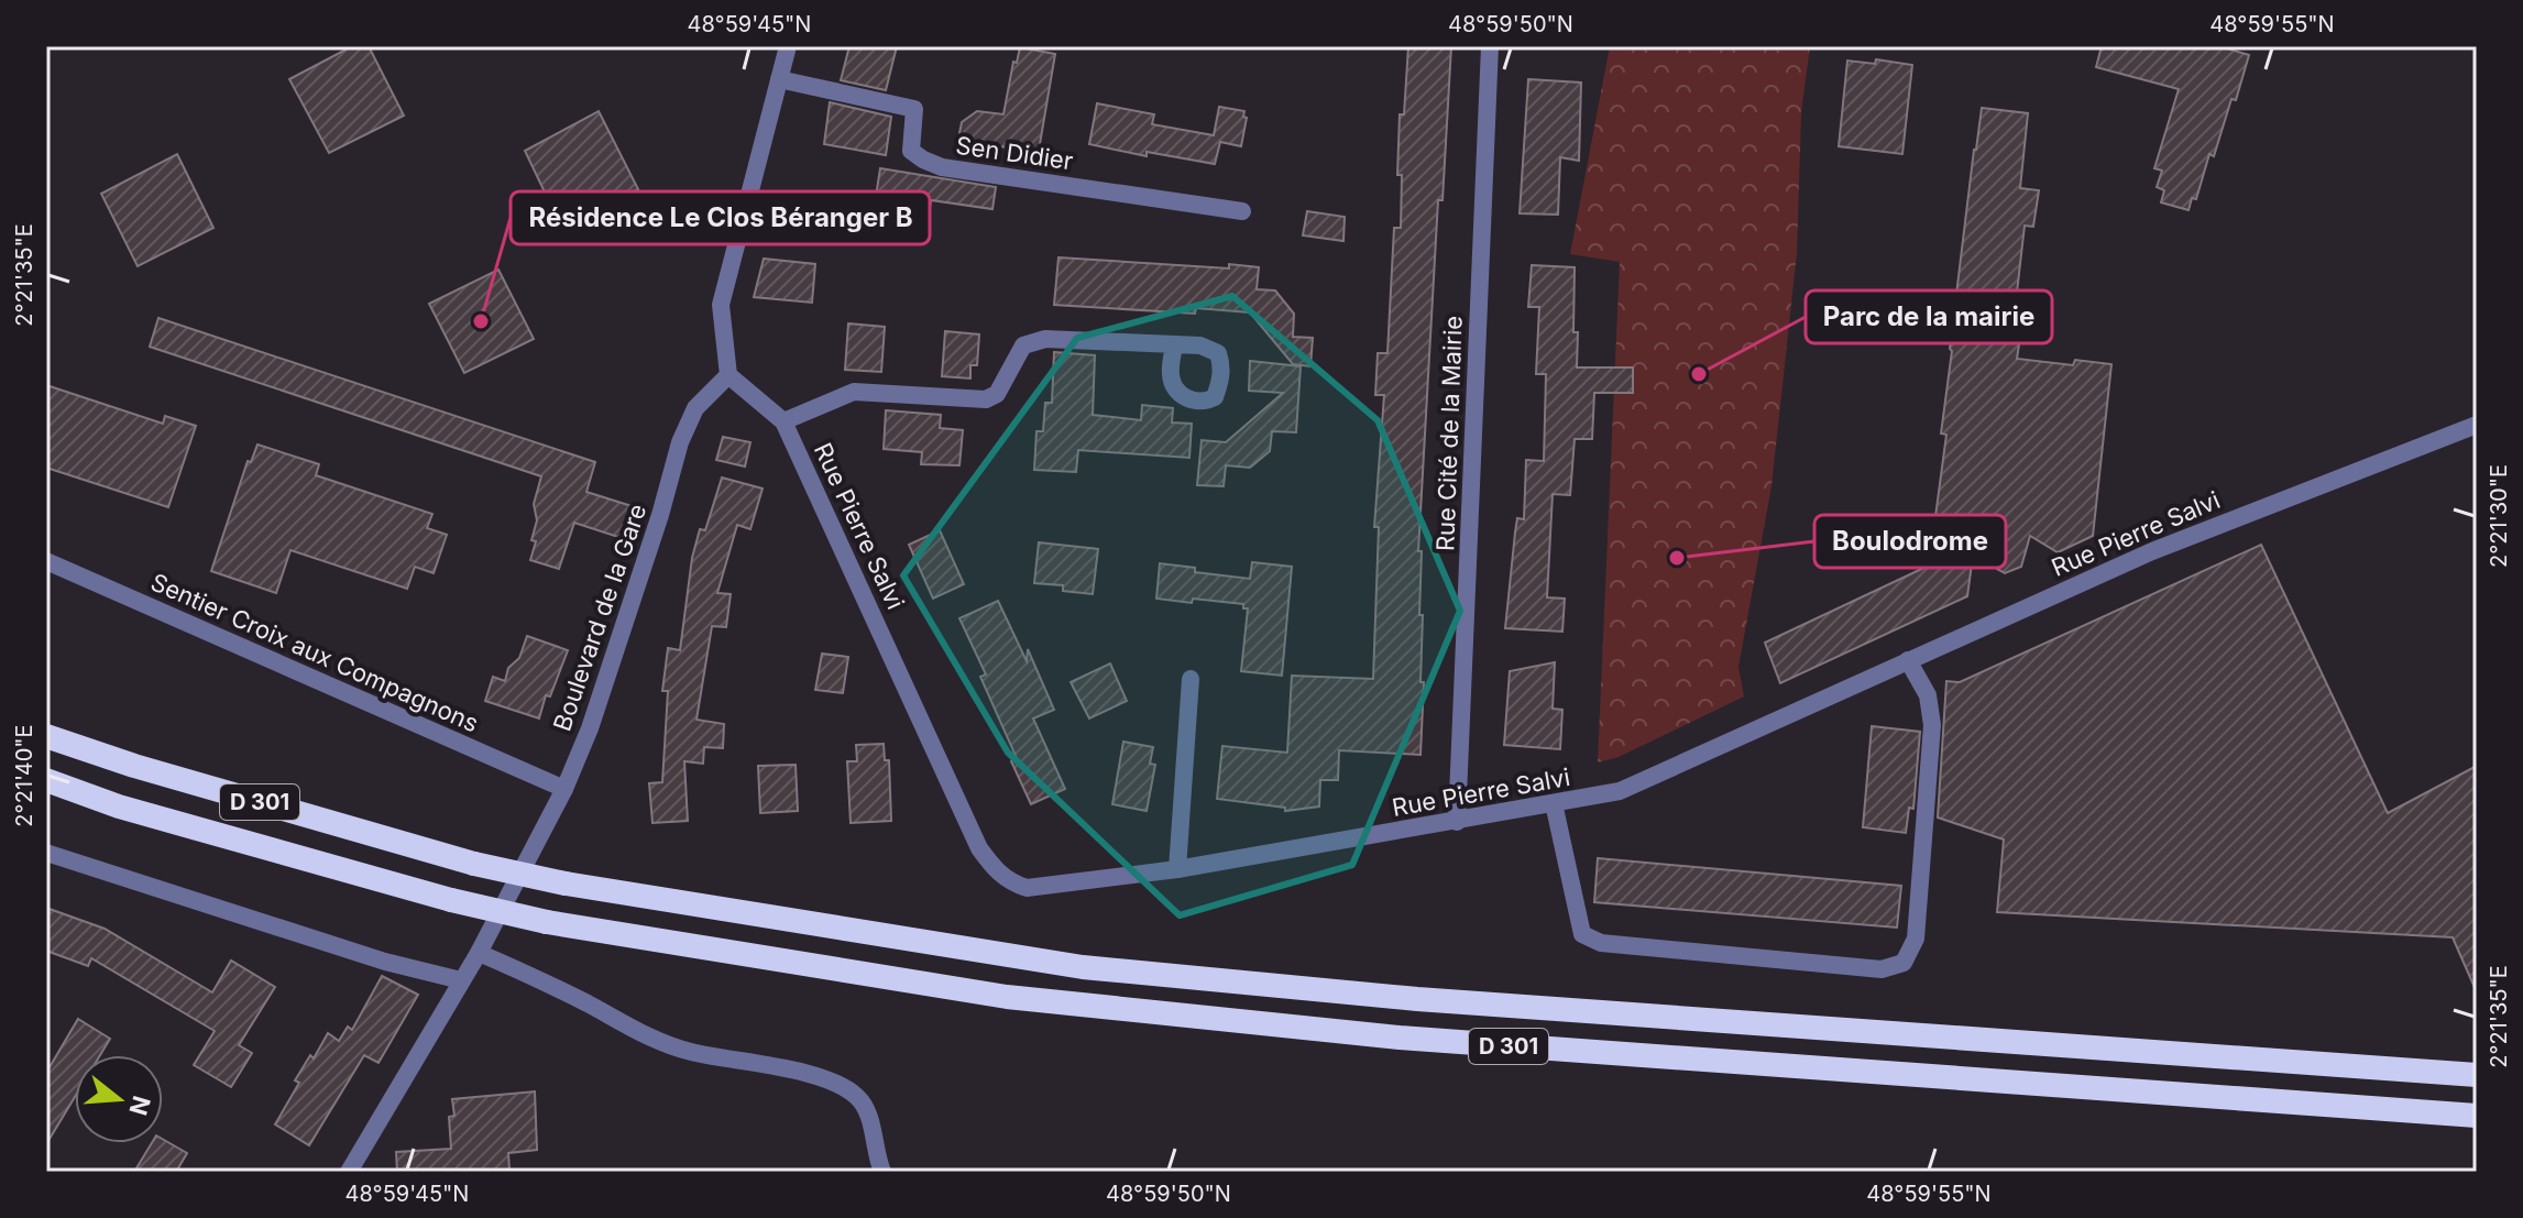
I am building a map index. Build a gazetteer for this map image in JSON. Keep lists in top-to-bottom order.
{
  "streets": {
    "highway": ["D 301"],
    "street": [
      "Sen Didier",
      "Rue Cité de la Mairie",
      "Rue Pierre Salvi",
      "Boulevard de la Gare",
      "Sentier Croix aux Compagnons"
    ]
  },
  "crossings": [
    ["Rue Cité de la Mairie", "Rue Pierre Salvi"],
    ["Rue Pierre Salvi", "Boulevard de la Gare"],
    ["Boulevard de la Gare", "Sentier Croix aux Compagnons"]
  ],
  "places": ["Résidence Le Clos Béranger B", "Parc de la mairie", "Boulodrome"],
  "north": "right",
  "coordinates": [
    "48°59'45\"N",
    "48°59'50\"N",
    "48°59'55\"N",
    "2°21'35\"E",
    "2°21'30\"E",
    "2°21'40\"E"
  ]
}
